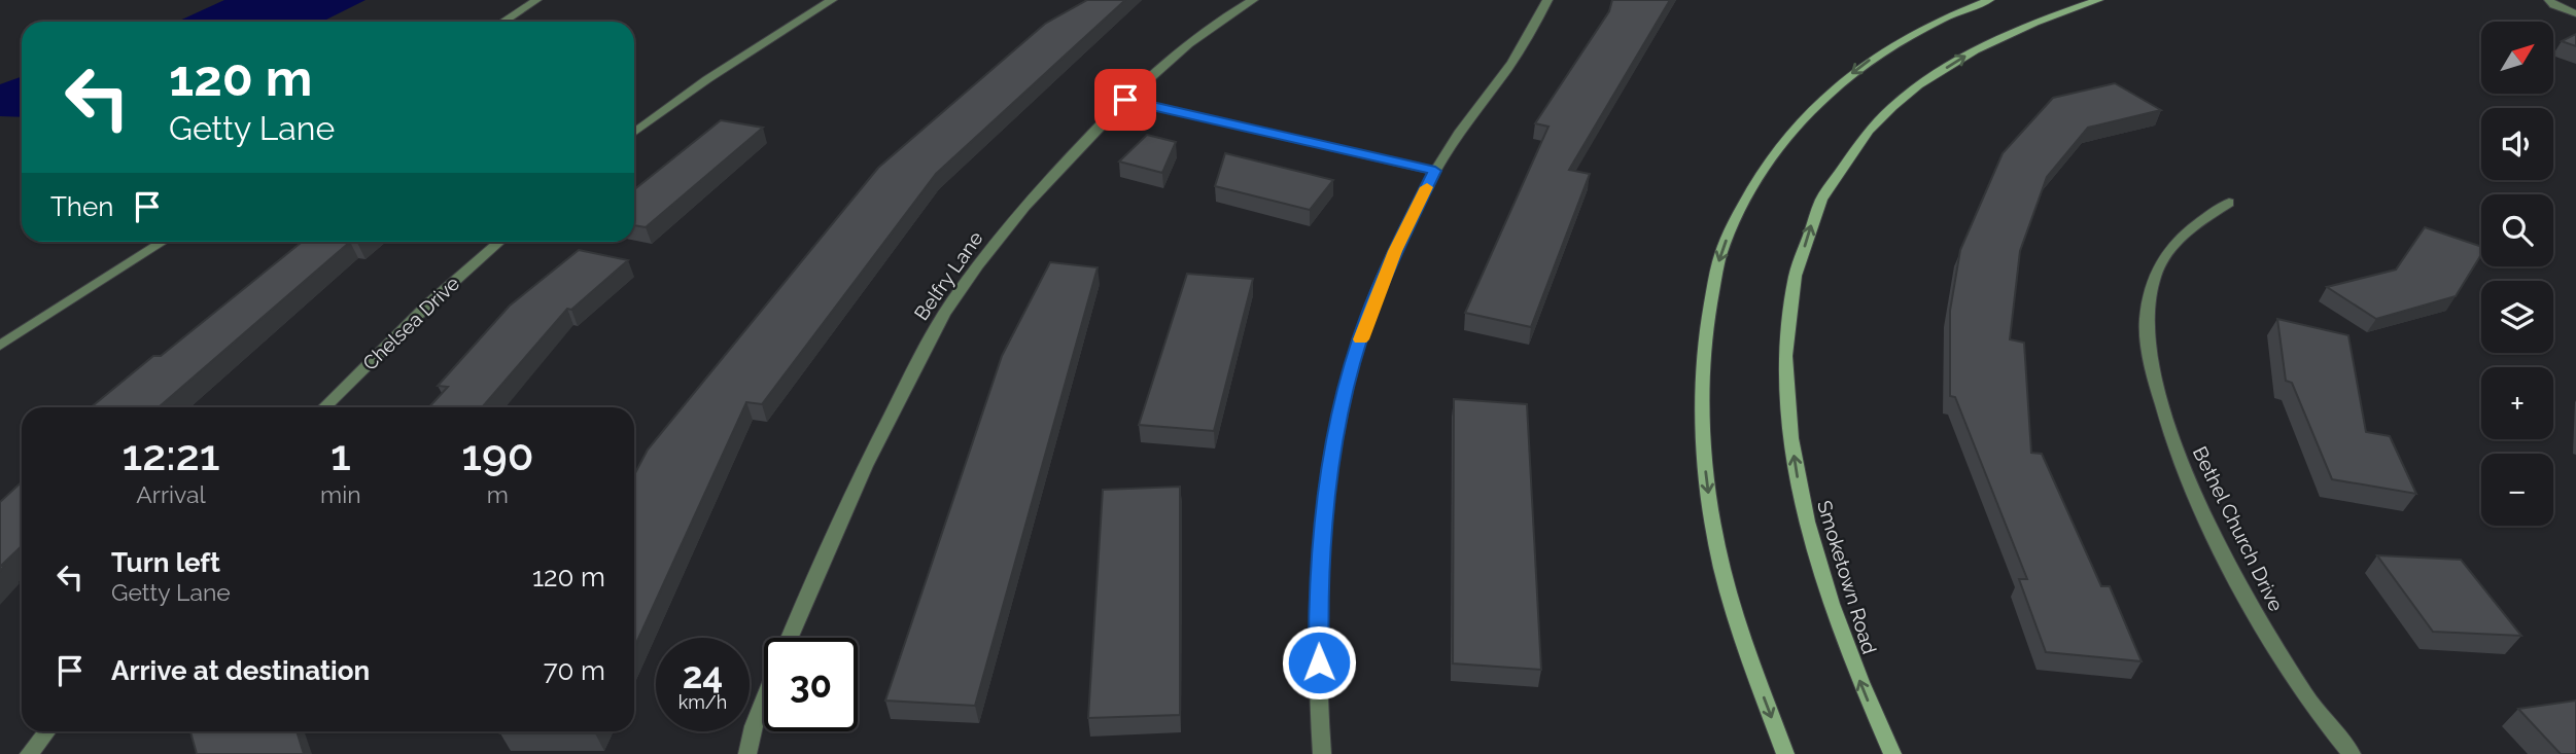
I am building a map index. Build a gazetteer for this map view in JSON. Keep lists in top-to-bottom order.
{
  "streets": {
    "main road": ["Smoketown Road"],
    "street": ["Belfry Lane", "Chelsea Drive", "Bethel Church Drive"]
  },
  "one_way": ["Smoketown Road"],
  "north": "top right",
  "page": {
    "map_buttons": ["+", "−"],
    "turn": ["120 m", "Getty Lane"],
    "then": "Then",
    "eta": [
      "12:21",
      "Arrival",
      "1",
      "min",
      "190",
      "m"
    ],
    "list": [
      {
        "name": "Turn left",
        "note": "Getty Lane",
        "value": "120 m"
      },
      {
        "name": "Arrive at destination",
        "value": "70 m"
      }
    ],
    "speed": "24 km/h",
    "limit": "30"
  }
}
